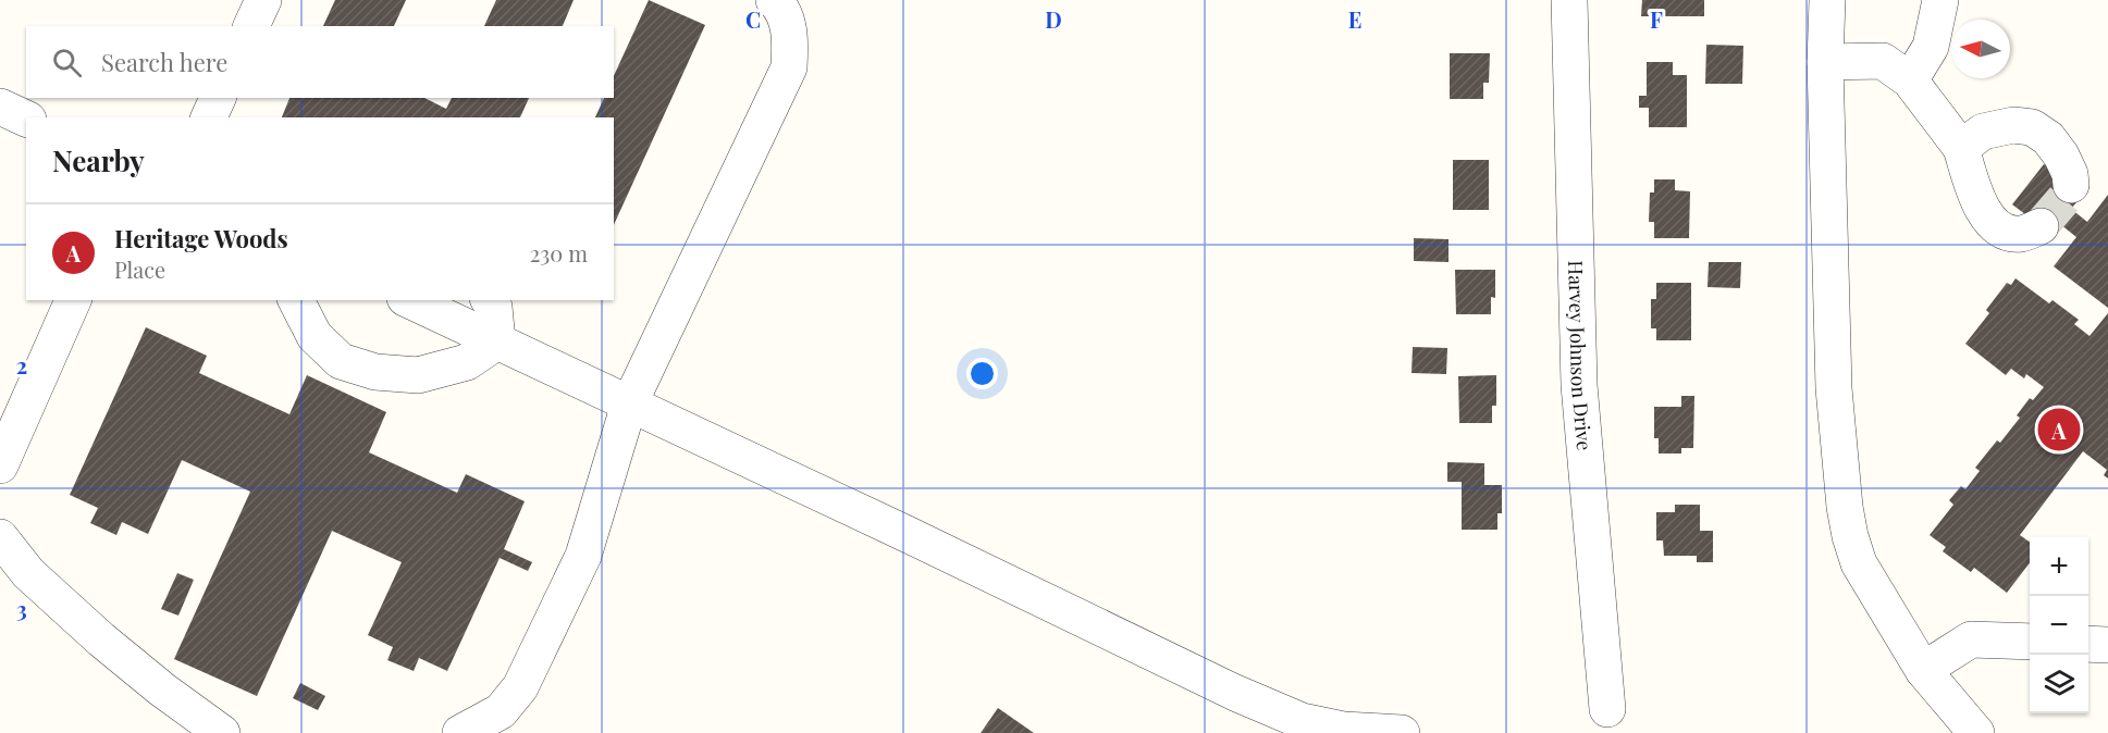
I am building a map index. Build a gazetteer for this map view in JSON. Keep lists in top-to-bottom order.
{
  "streets": {
    "street": ["Harvey Johnson Drive"]
  },
  "north": "left",
  "page": {
    "search": "Search here",
    "heading": "Nearby",
    "list": [
      {
        "mark": "A",
        "name": "Heritage Woods",
        "note": "Place",
        "value": "230 m"
      }
    ],
    "pins": "A",
    "map_buttons": ["+", "−"]
  },
  "grid": {
    "columns": [
      "C",
      "D",
      "E",
      "F"
    ],
    "rows": ["2", "3"]
  }
}
